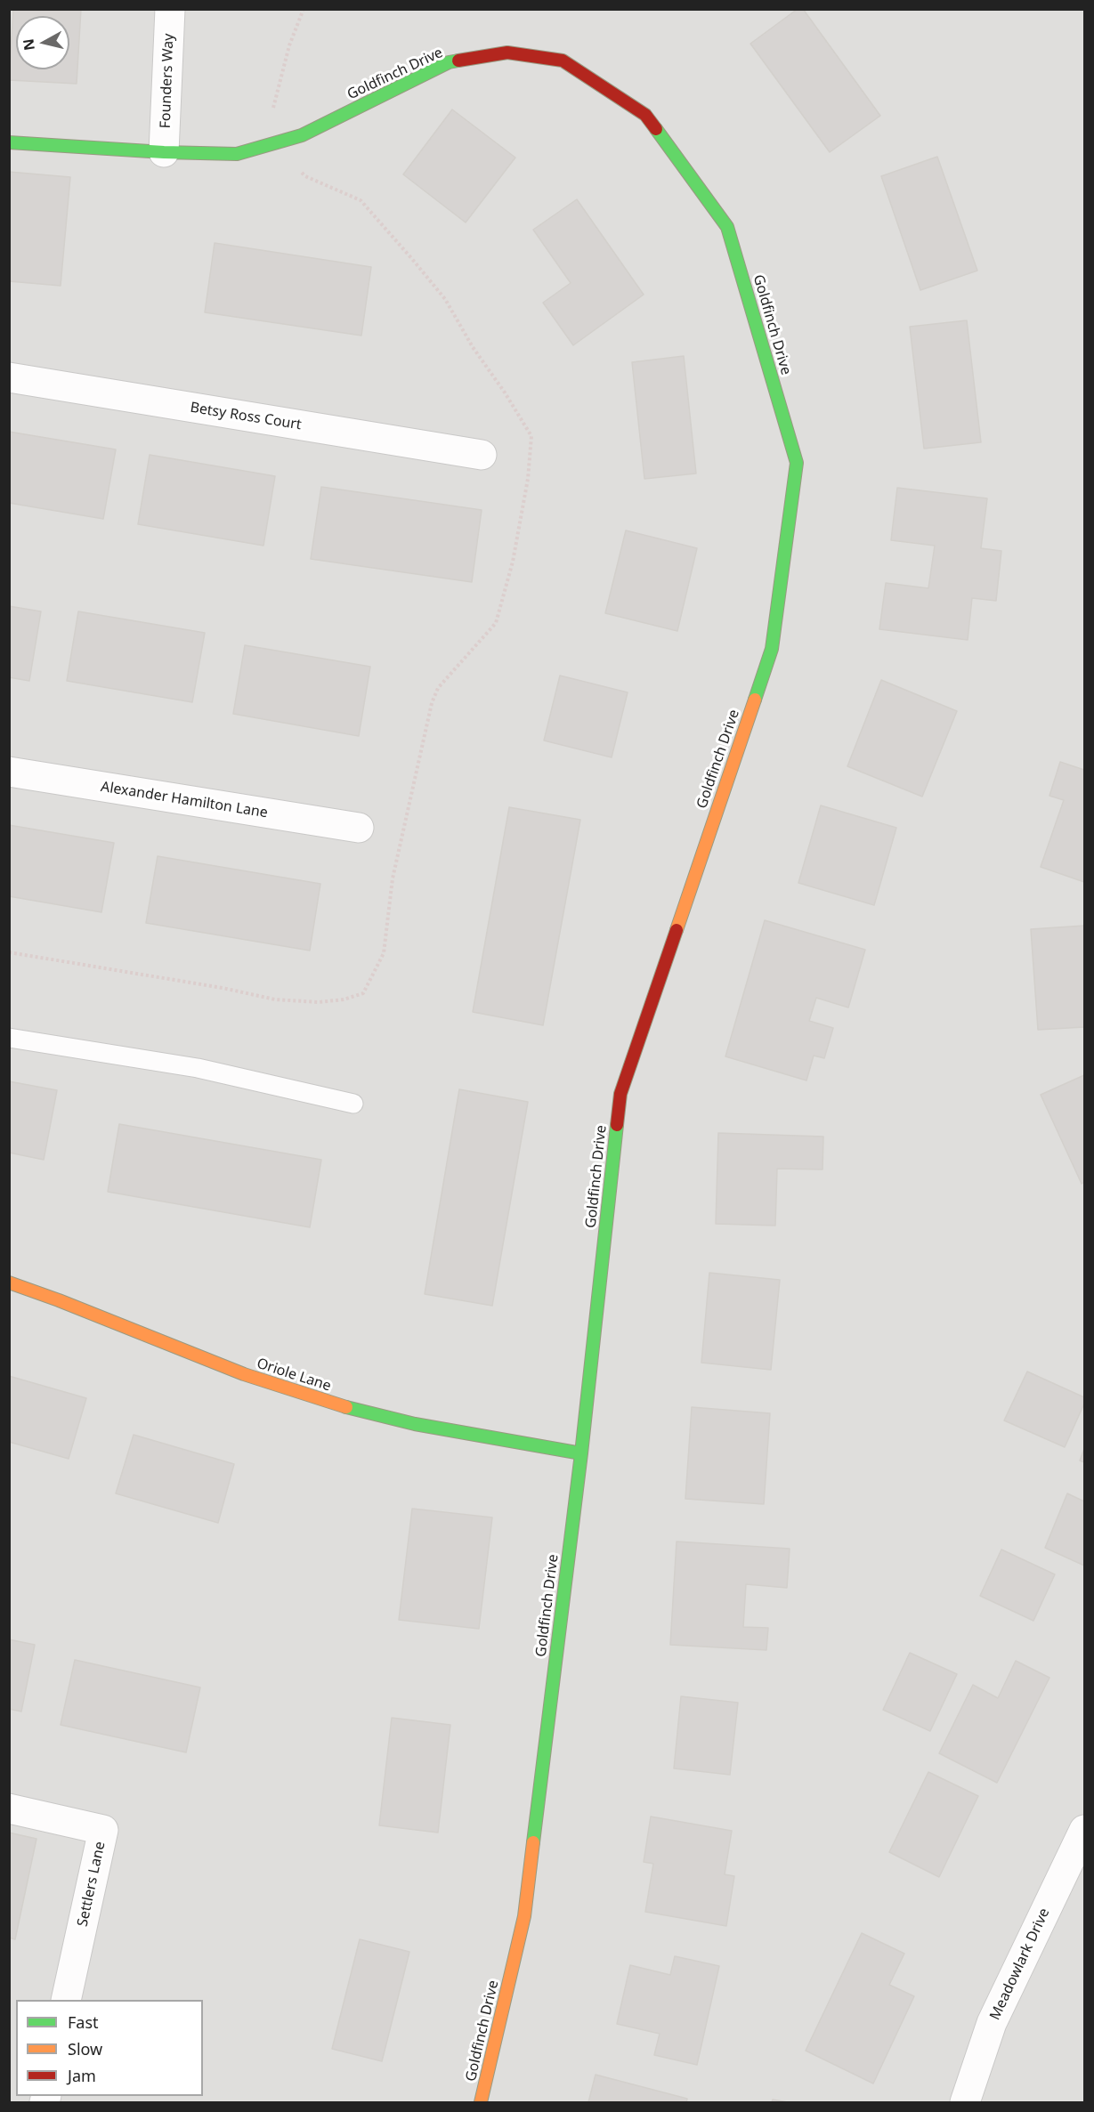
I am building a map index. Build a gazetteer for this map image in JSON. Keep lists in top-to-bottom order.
{
  "streets": {
    "street": [
      "Goldfinch Drive",
      "Founders Way",
      "Betsy Ross Court",
      "Alexander Hamilton Lane",
      "Oriole Lane",
      "Settlers Lane",
      "Meadowlark Drive"
    ]
  },
  "crossings": [
    ["Goldfinch Drive", "Founders Way"],
    ["Goldfinch Drive", "Oriole Lane"]
  ],
  "legend": ["Fast", "Slow", "Jam"],
  "north": "left"
}
